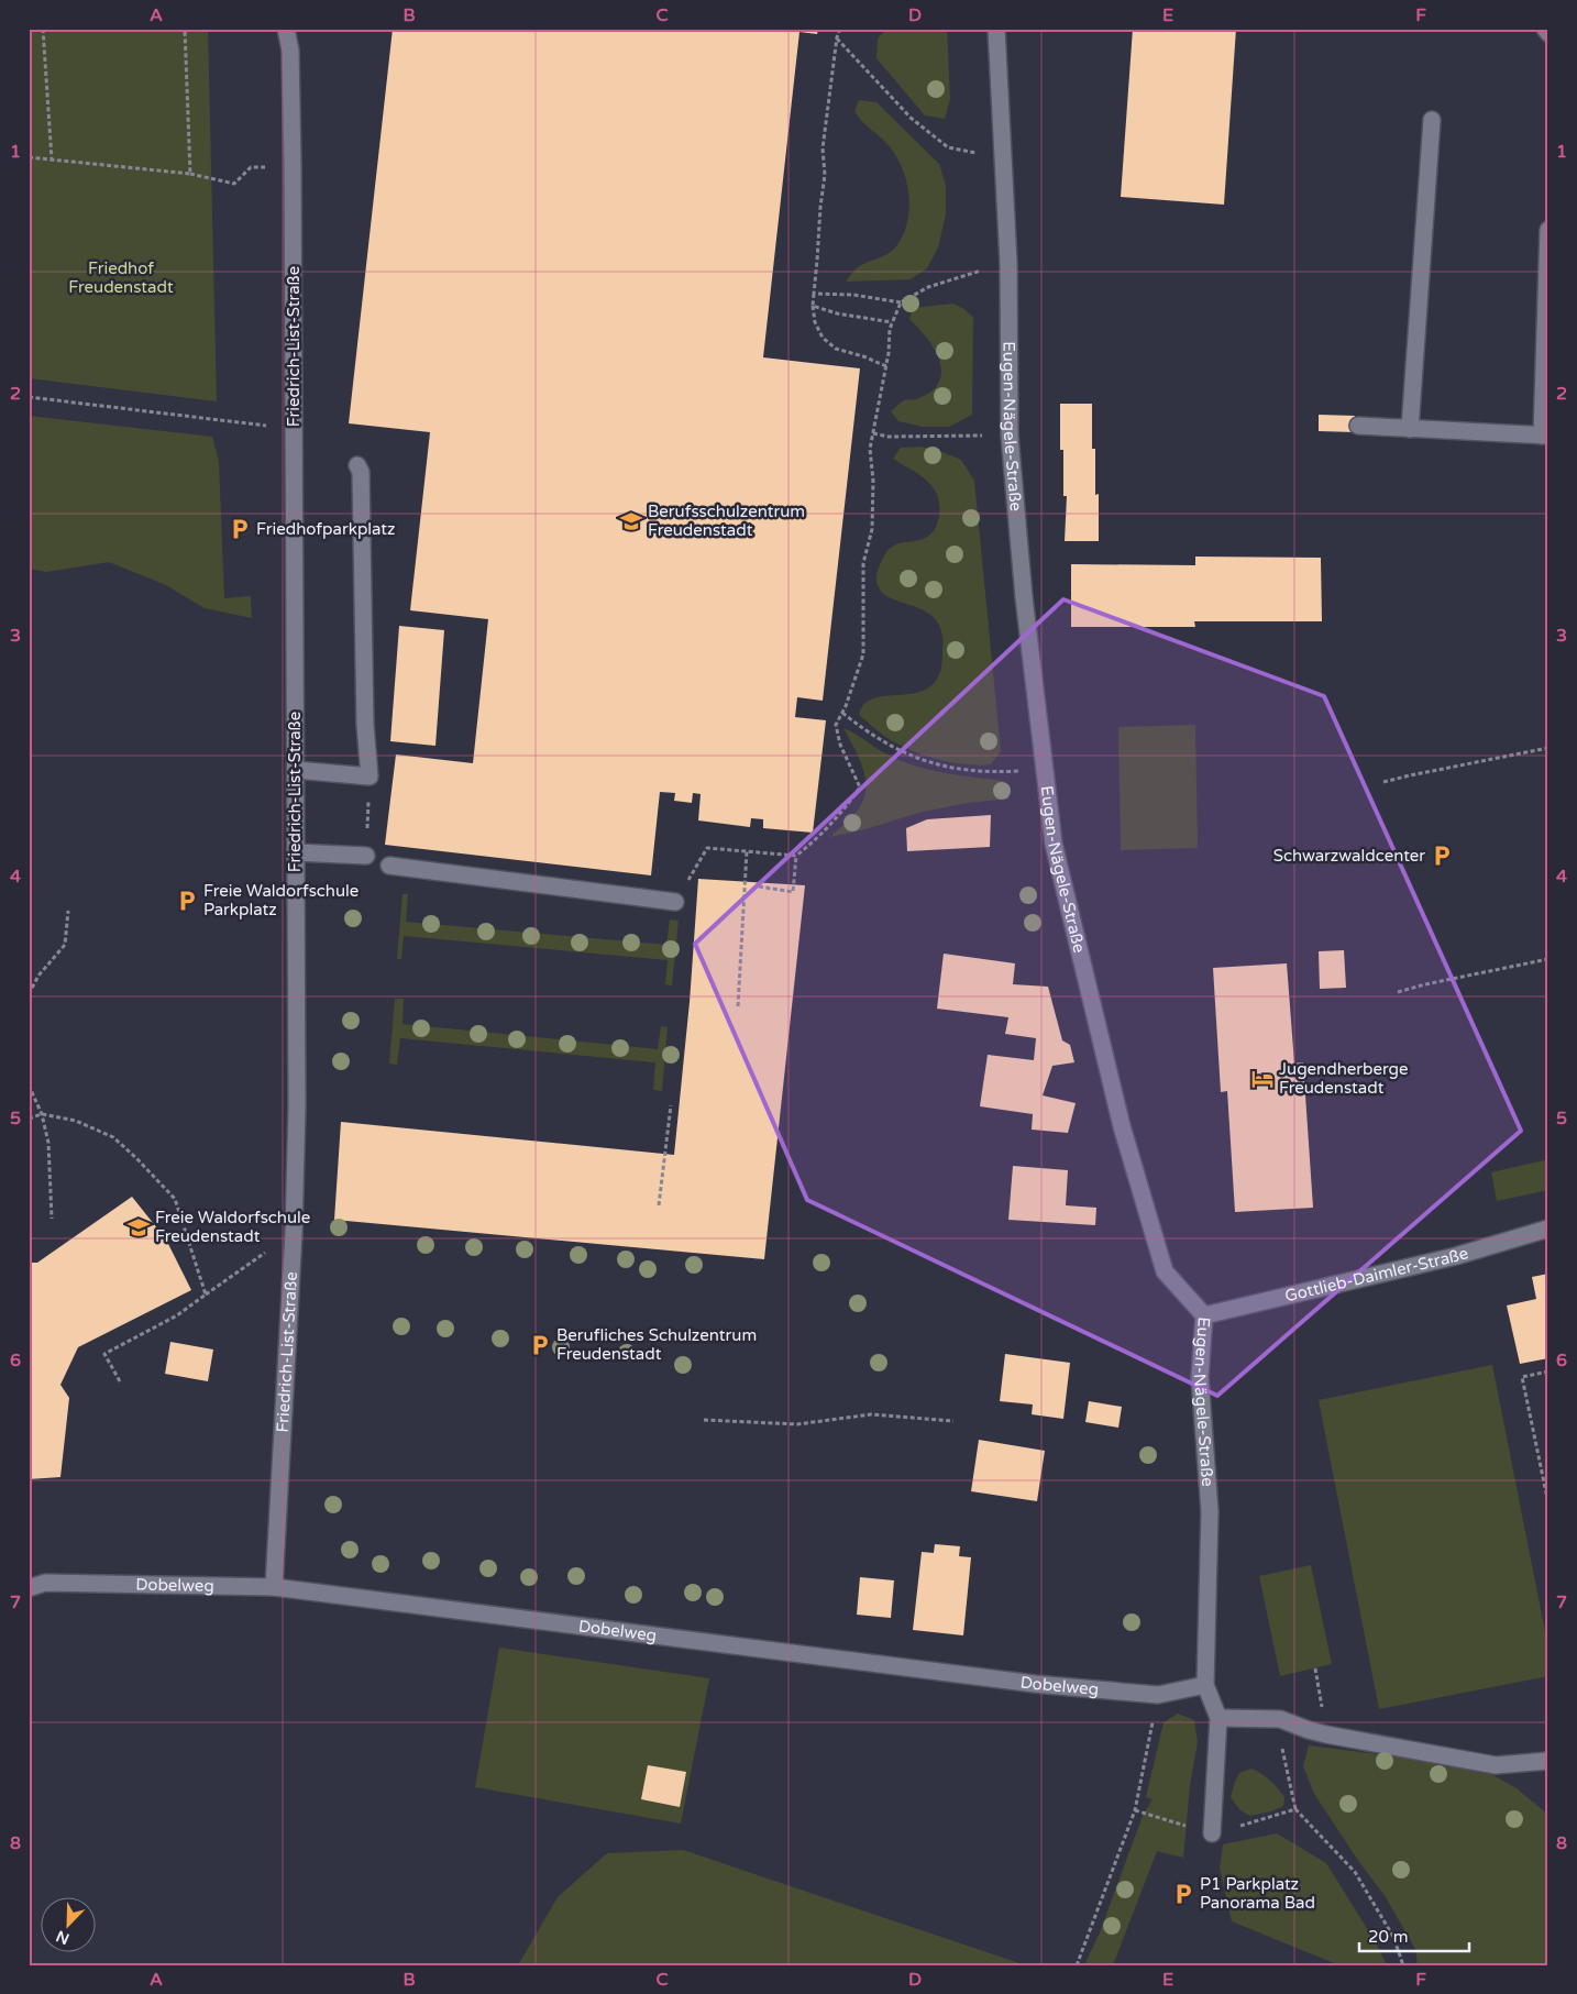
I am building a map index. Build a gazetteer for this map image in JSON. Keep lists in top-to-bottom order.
{
  "streets": {
    "street": [
      "Friedrich-List-Straße",
      "Eugen-Nägele-Straße",
      "Gottlieb-Daimler-Straße",
      "Dobelweg"
    ]
  },
  "crossings": [
    ["Friedrich-List-Straße", "Dobelweg"],
    ["Eugen-Nägele-Straße", "Gottlieb-Daimler-Straße"],
    ["Eugen-Nägele-Straße", "Dobelweg"]
  ],
  "parks": ["Friedhof Freudenstadt"],
  "places": {
    "school or university": ["Berufsschulzentrum Freudenstadt", "Freie Waldorfschule Freudenstadt"],
    "parking": [
      "Friedhofparkplatz",
      "Schwarzwaldcenter",
      "Freie Waldorfschule Parkplatz",
      "Berufliches Schulzentrum Freudenstadt",
      "P1 Parkplatz Panorama Bad"
    ],
    "hotel": ["Jugendherberge Freudenstadt"]
  },
  "scale_bar": "20 m",
  "north": "bottom left",
  "grid": {
    "columns": [
      "A",
      "B",
      "C",
      "D",
      "E",
      "F"
    ],
    "rows": [
      "1",
      "2",
      "3",
      "4",
      "5",
      "6",
      "7",
      "8"
    ]
  }
}
